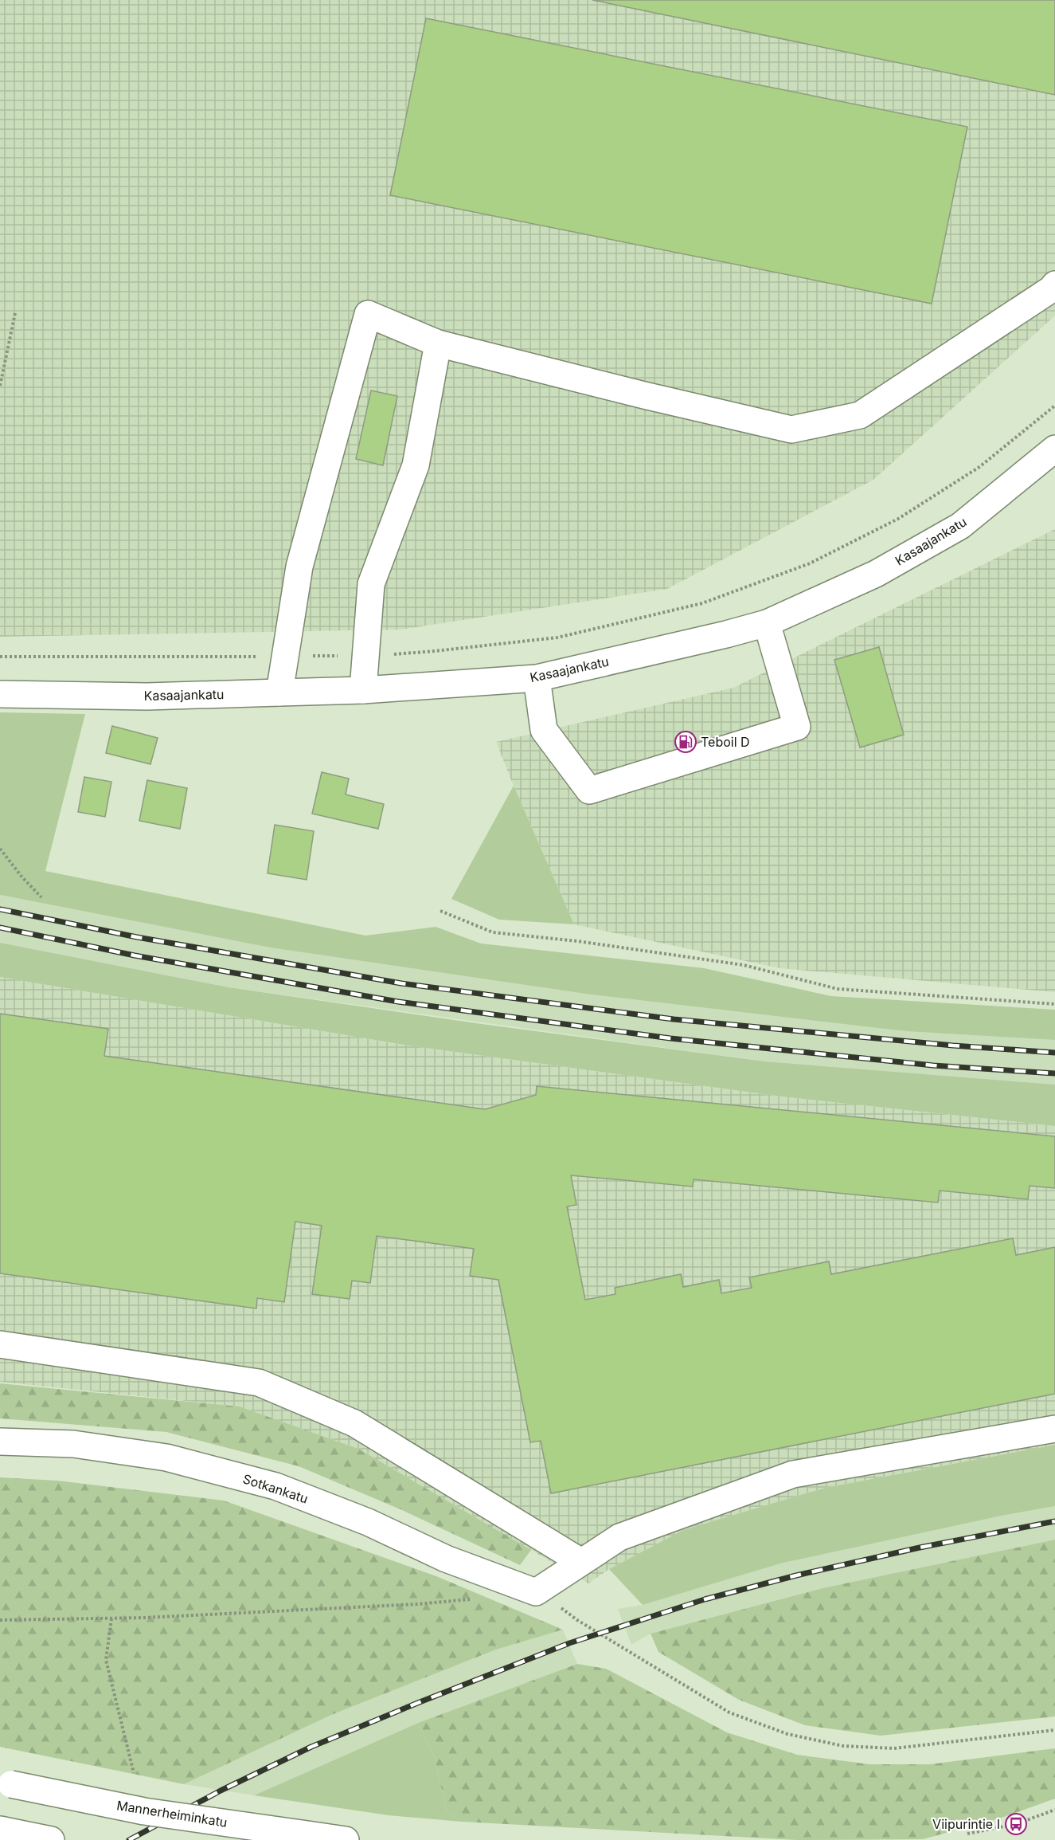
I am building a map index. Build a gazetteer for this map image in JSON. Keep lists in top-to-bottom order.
{
  "streets": {
    "street": ["Kasaajankatu", "Sotkankatu", "Mannerheiminkatu"]
  },
  "places": {
    "fuel station": ["Teboil D"],
    "bus stop": ["Viipurintie I"]
  }
}
